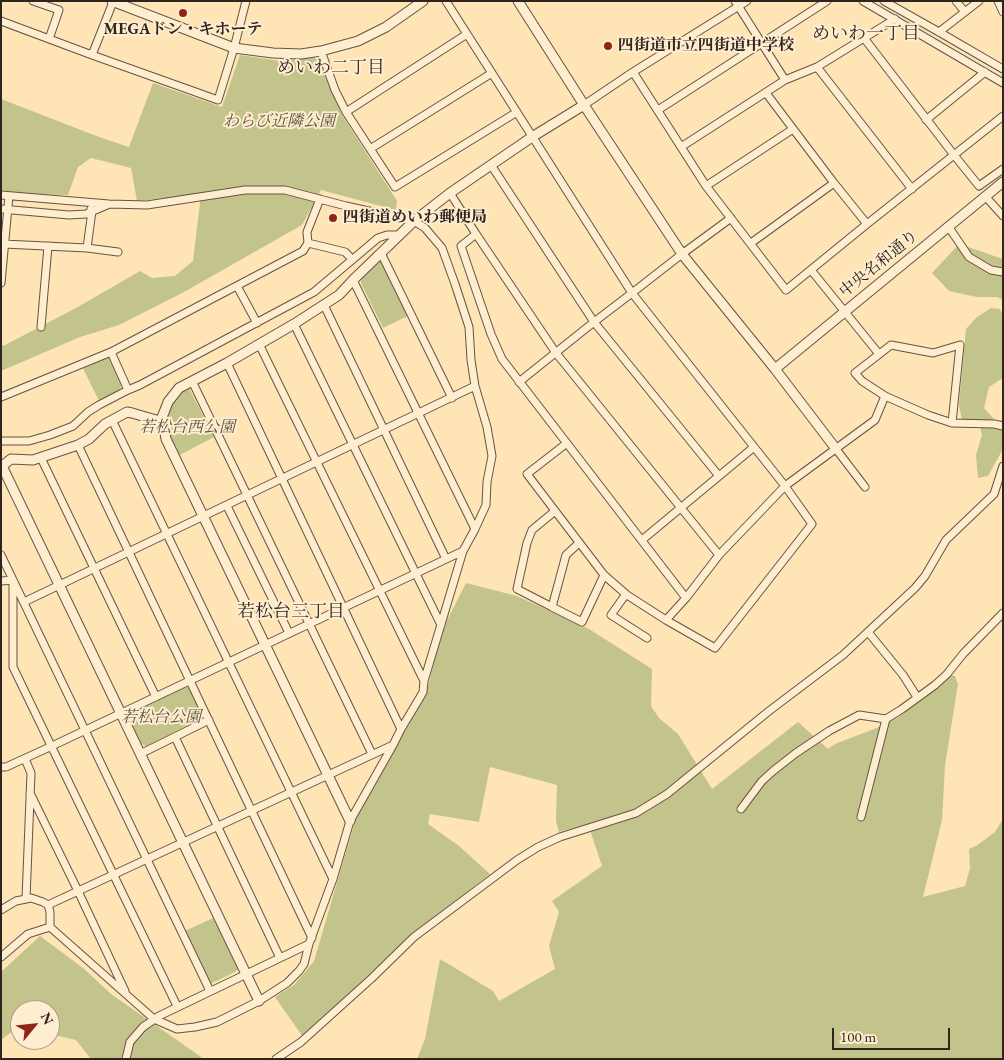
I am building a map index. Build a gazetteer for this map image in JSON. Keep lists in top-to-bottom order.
{
  "streets": {
    "street": ["中央名和通り"]
  },
  "districts": ["めいわ一丁目", "めいわ二丁目", "若松台三丁目"],
  "parks": ["わらび近隣公園", "若松台西公園", "若松台公園"],
  "places": ["MEGAドン・キホーテ", "四街道市立四街道中学校", "四街道めいわ郵便局"],
  "scale_bar": "100 m",
  "north": "top right"
}
